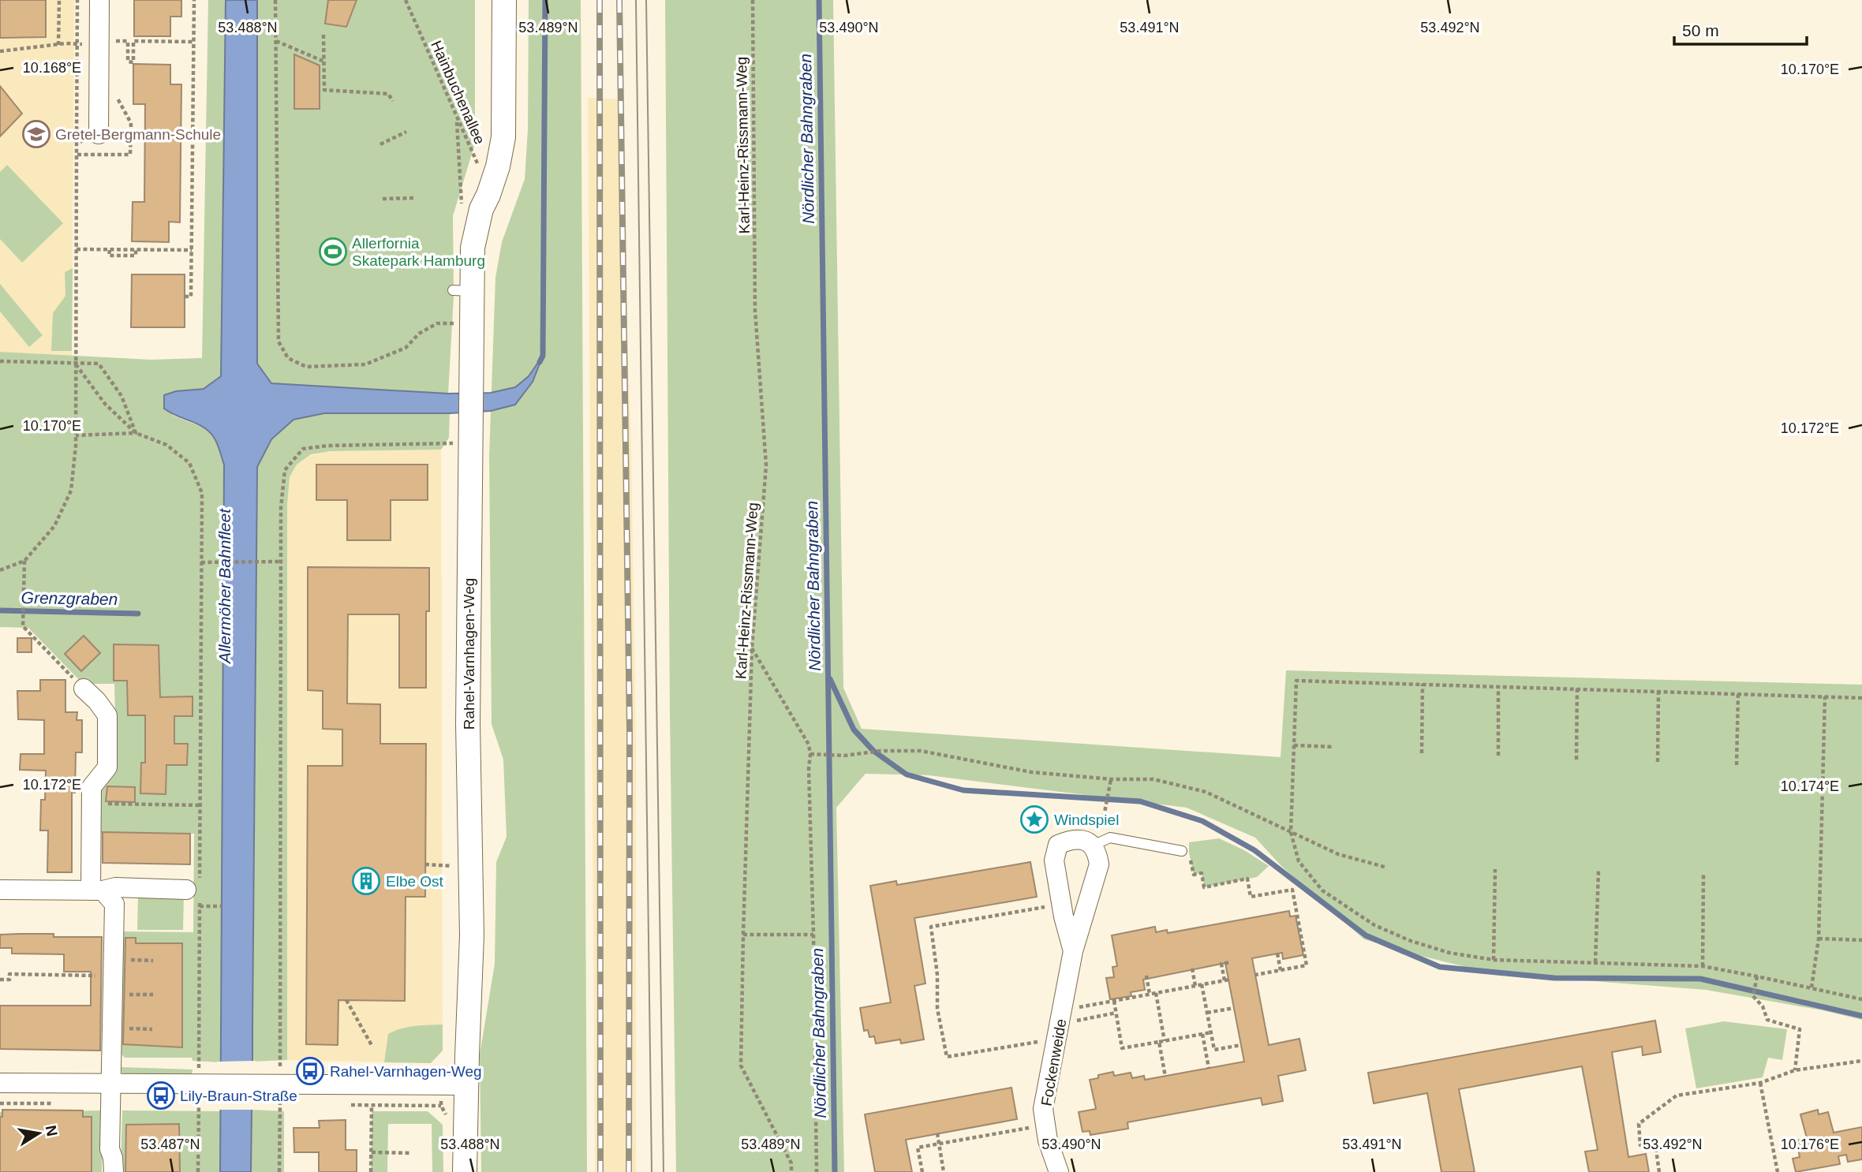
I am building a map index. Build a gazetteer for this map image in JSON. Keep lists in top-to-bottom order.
{
  "streets": {
    "street": ["Rahel-Varnhagen-Weg", "Fockenweide"],
    "path": ["Hainbuchenallee", "Karl-Heinz-Rissmann-Weg"]
  },
  "water": ["Nördlicher Bahngraben", "Allermöher Bahnfleet", "Grenzgraben"],
  "places": {
    "school or university": ["Gretel-Bergmann-Schule"],
    "sports": ["Allerfornia Skatepark Hamburg"],
    "place": ["Windspiel"],
    "building": ["Elbe Ost"],
    "bus stop": ["Rahel-Varnhagen-Weg", "Lily-Braun-Straße"]
  },
  "scale_bar": "50 m",
  "north": "right",
  "coordinates": [
    "53.488°N",
    "53.489°N",
    "53.490°N",
    "53.491°N",
    "53.492°N",
    "10.168°E",
    "10.170°E",
    "10.172°E",
    "10.174°E",
    "10.176°E",
    "53.487°N"
  ]
}
